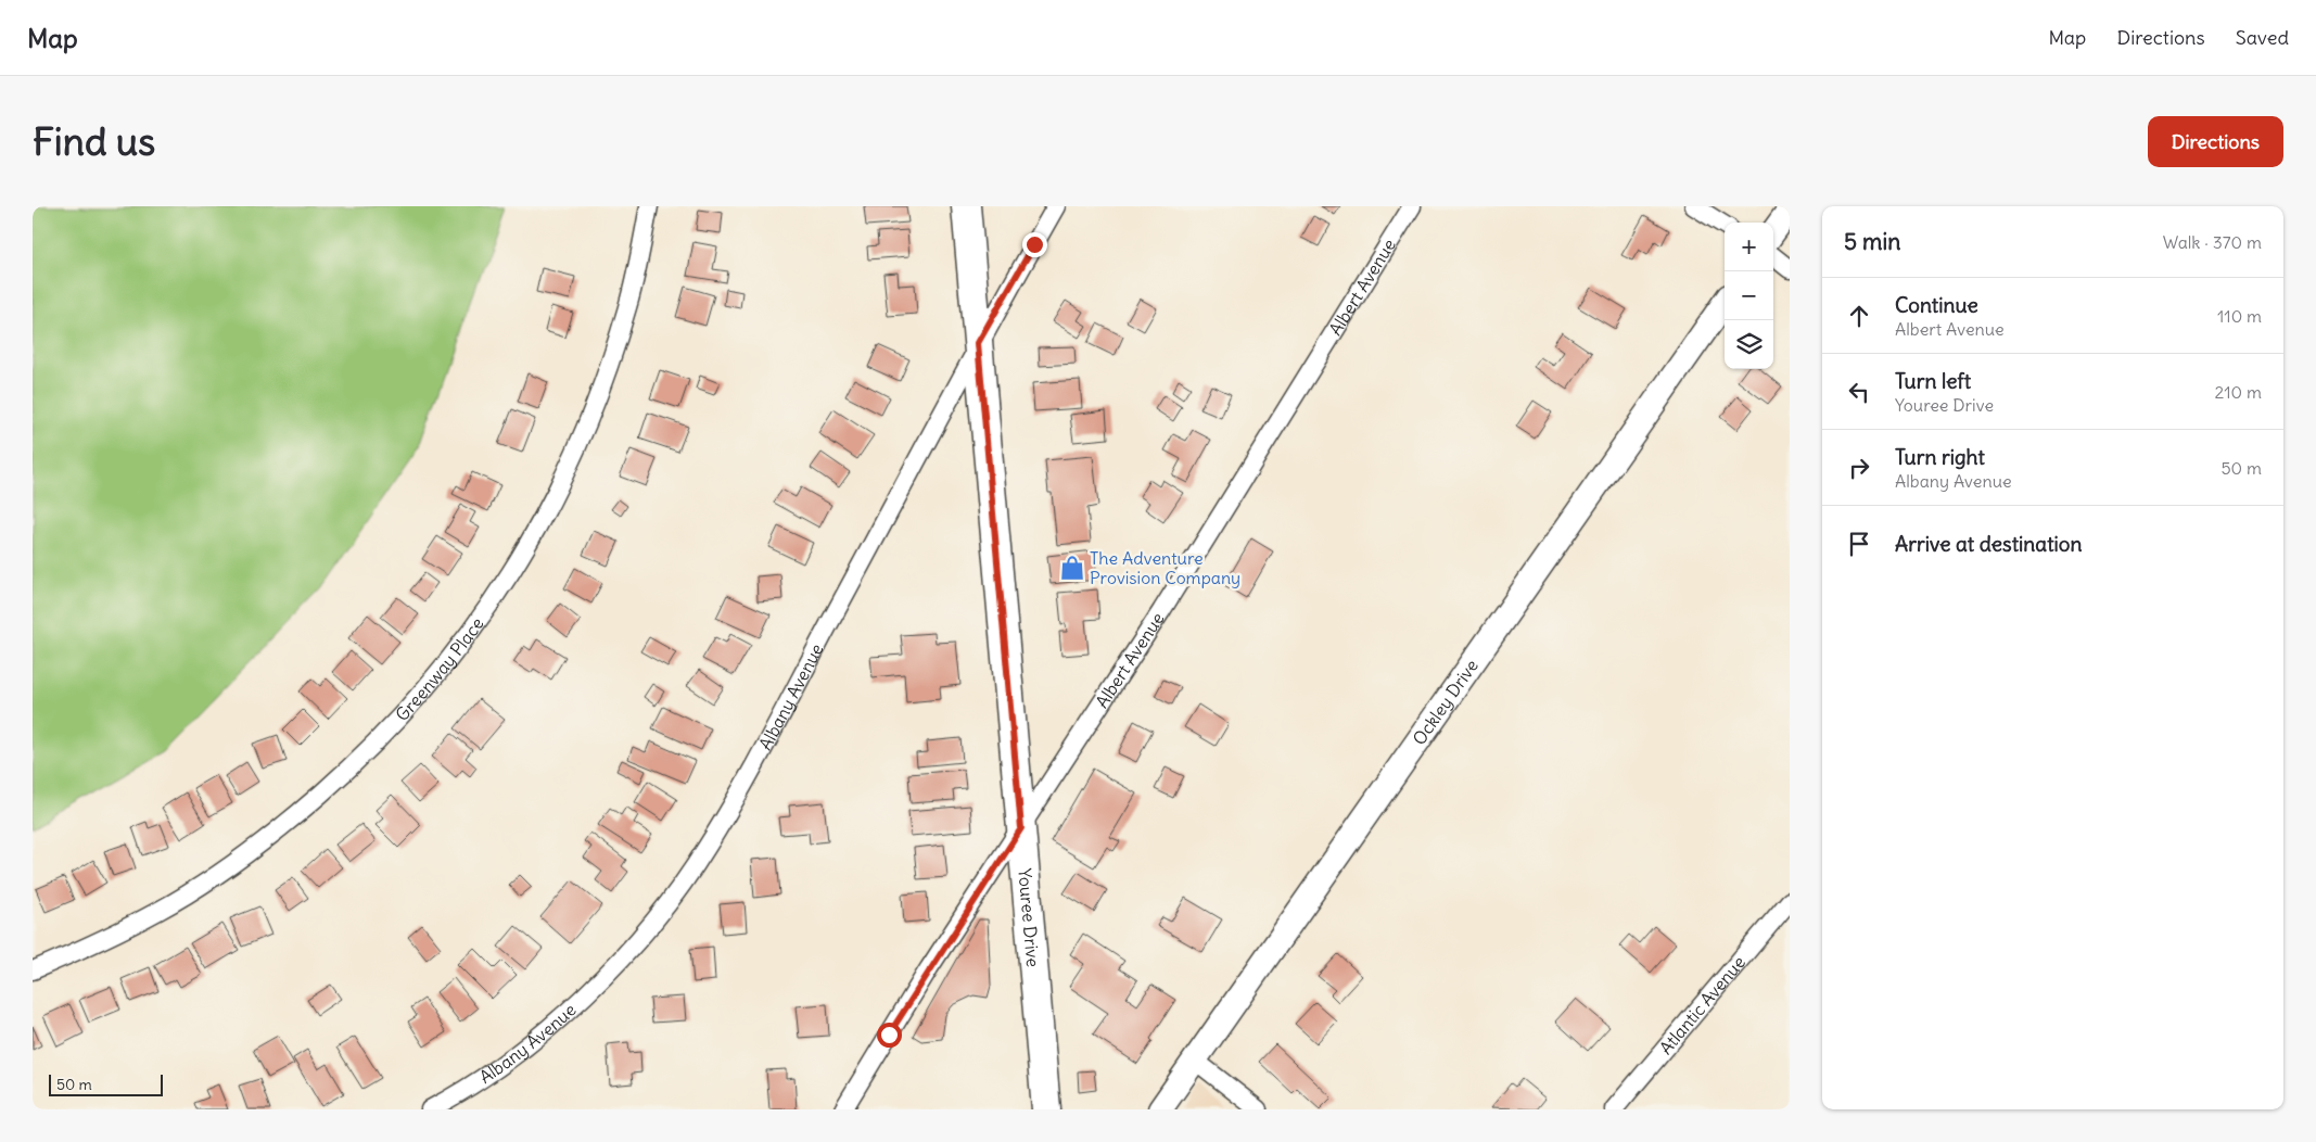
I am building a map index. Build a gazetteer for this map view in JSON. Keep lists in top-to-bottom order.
{
  "streets": {
    "main road": ["Youree Drive"],
    "street": [
      "Albert Avenue",
      "Greenway Place",
      "Albany Avenue",
      "Ockley Drive",
      "Atlantic Avenue"
    ]
  },
  "crossings": [
    ["Albert Avenue", "Youree Drive"],
    ["Albany Avenue", "Youree Drive"]
  ],
  "places": {
    "shop": ["The Adventure Provision Company"]
  },
  "scale_bar": "50 m",
  "page": {
    "header": "Map",
    "nav": ["Map", "Directions", "Saved"],
    "buttons": "Directions",
    "title": "Find us",
    "heading": ["5 min", "Walk · 370 m"],
    "map_buttons": ["+", "−"],
    "list": [
      ["Continue", "Albert Avenue", "110 m"],
      ["Turn left", "Youree Drive", "210 m"],
      ["Turn right", "Albany Avenue", "50 m"],
      "Arrive at destination"
    ],
    "scale": "50 m"
  }
}
